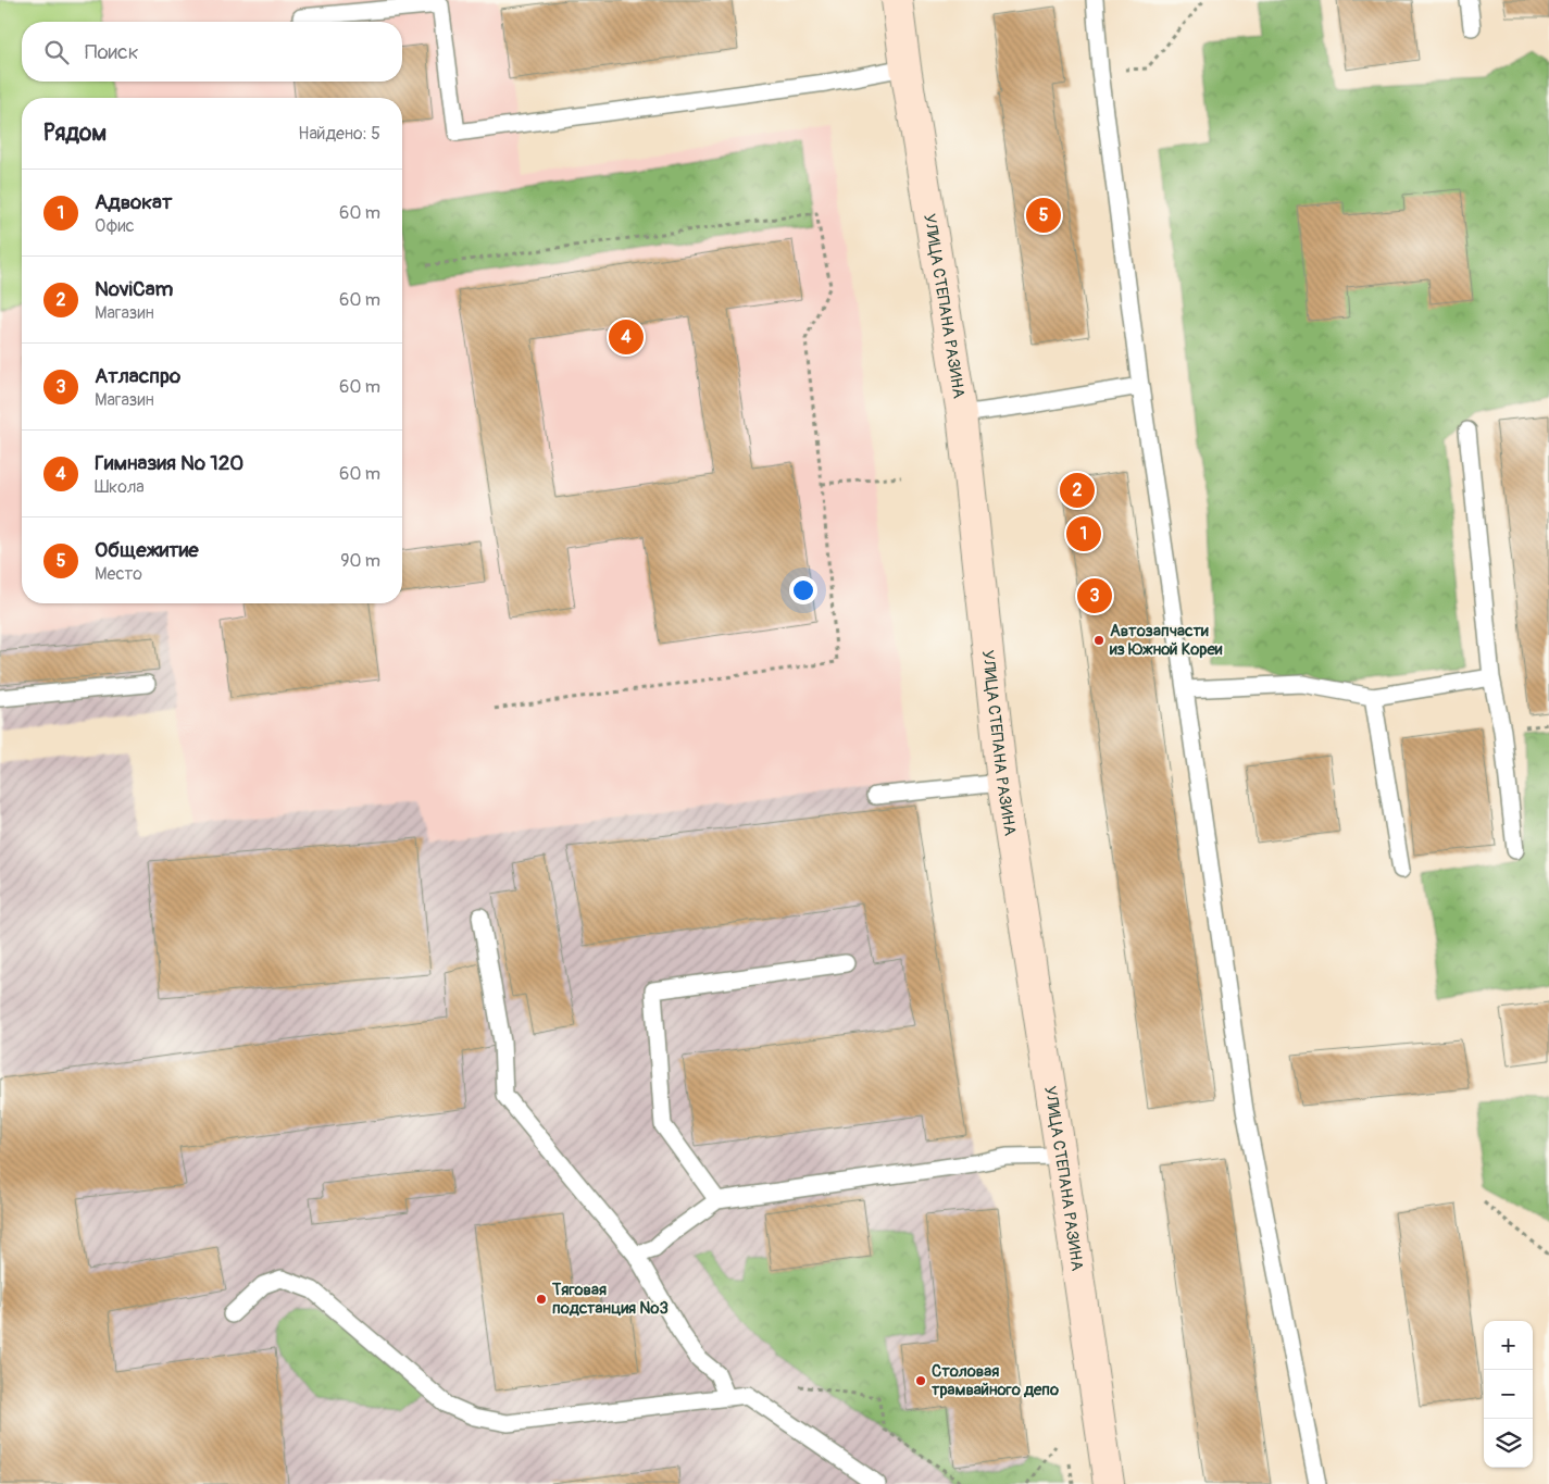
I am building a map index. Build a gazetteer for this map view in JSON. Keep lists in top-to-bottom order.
{
  "streets": {
    "street": ["УЛИЦА СТЕПАНА РАЗИНА"]
  },
  "places": ["Автозапчасти из Южной Кореи", "Тяговая подстанция №3", "Столовая трамвайного депо"],
  "page": {
    "search": "Поиск",
    "heading": ["Рядом", "Найдено: 5"],
    "list": [
      {
        "mark": "1",
        "name": "Адвокат",
        "note": "Офис",
        "value": "60 m"
      },
      {
        "mark": "2",
        "name": "NoviСam",
        "note": "Магазин",
        "value": "60 m"
      },
      {
        "mark": "3",
        "name": "Атласпро",
        "note": "Магазин",
        "value": "60 m"
      },
      {
        "mark": "4",
        "name": "Гимназия № 120",
        "note": "Школа",
        "value": "60 m"
      },
      {
        "mark": "5",
        "name": "Общежитие",
        "note": "Место",
        "value": "90 m"
      }
    ],
    "pins": [
      "5",
      "4",
      "2",
      "1",
      "3"
    ],
    "map_buttons": ["+", "−"]
  }
}
